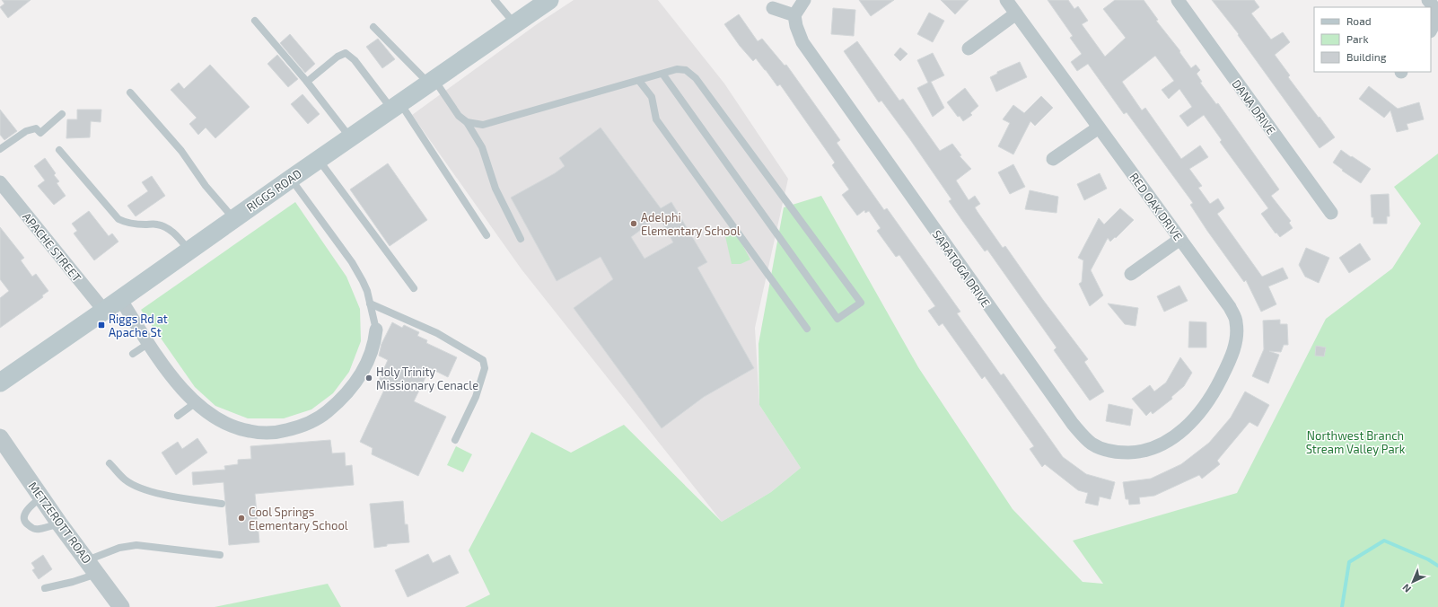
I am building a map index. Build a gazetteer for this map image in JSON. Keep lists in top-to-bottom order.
{
  "streets": {
    "main road": ["RIGGS ROAD"],
    "street": [
      "DANA DRIVE",
      "RED OAK DRIVE",
      "APACHE STREET",
      "SARATOGA DRIVE",
      "METZEROTT ROAD"
    ]
  },
  "crossings": [
    ["RIGGS ROAD", "APACHE STREET"],
    ["RED OAK DRIVE", "SARATOGA DRIVE"]
  ],
  "parks": ["Northwest Branch Stream Valley Park"],
  "places": {
    "other": ["Adelphi Elementary School", "Holy Trinity Missionary Cenacle", "Cool Springs Elementary School"],
    "transit": ["Riggs Rd at Apache St"]
  },
  "legend": ["Road", "Park", "Building"],
  "north": "bottom left"
}
